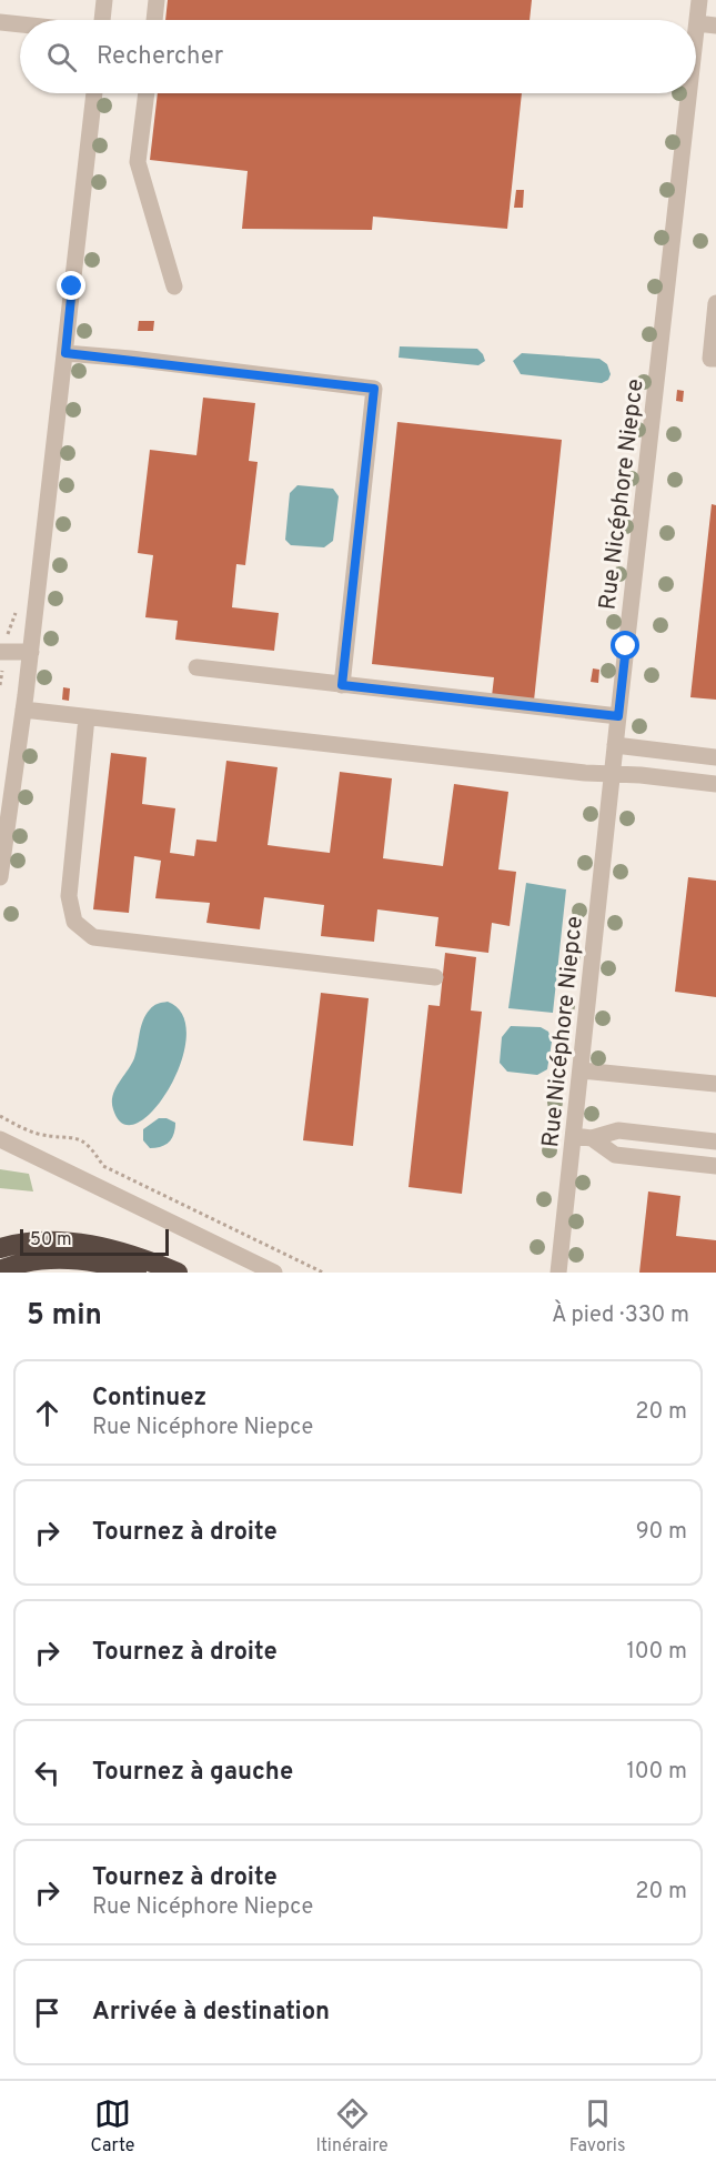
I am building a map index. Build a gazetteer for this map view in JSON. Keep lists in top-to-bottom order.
{
  "streets": {
    "street": ["Rue Nicéphore Niepce"]
  },
  "scale_bar": "50 m",
  "page": {
    "search": "Rechercher",
    "scale": "50 m",
    "heading": ["5 min", "À pied · 330 m"],
    "list": [
      ["Continuez", "Rue Nicéphore Niepce", "20 m"],
      ["Tournez à droite", "90 m"],
      ["Tournez à droite", "100 m"],
      ["Tournez à gauche", "100 m"],
      ["Tournez à droite", "Rue Nicéphore Niepce", "20 m"],
      "Arrivée à destination"
    ],
    "nav": ["Carte", "Itinéraire", "Favoris"]
  }
}
